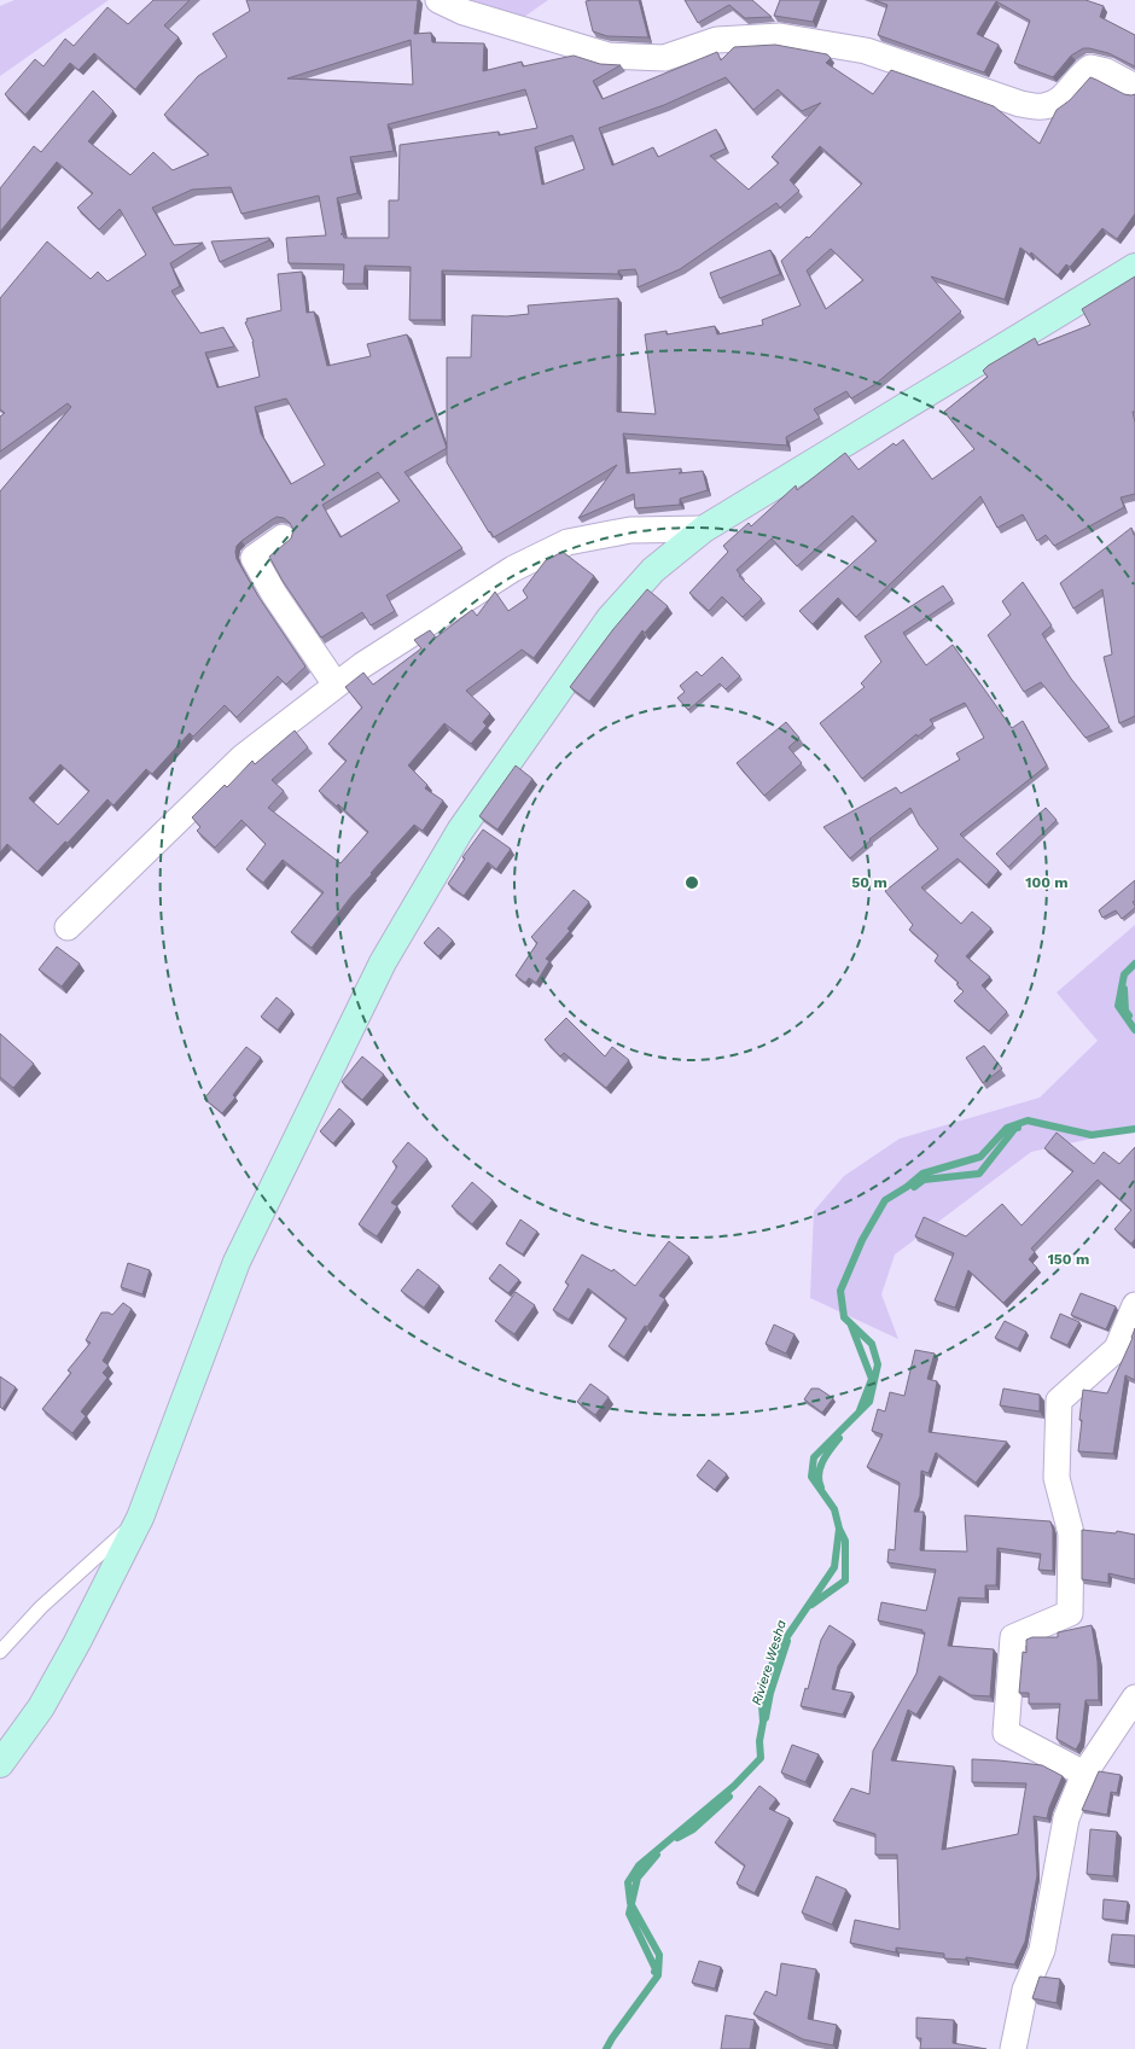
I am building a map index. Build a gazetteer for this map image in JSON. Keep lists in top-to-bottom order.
{
  "water": ["Riviere Wesha"],
  "rings": ["50 m", "100 m", "150 m"]
}
